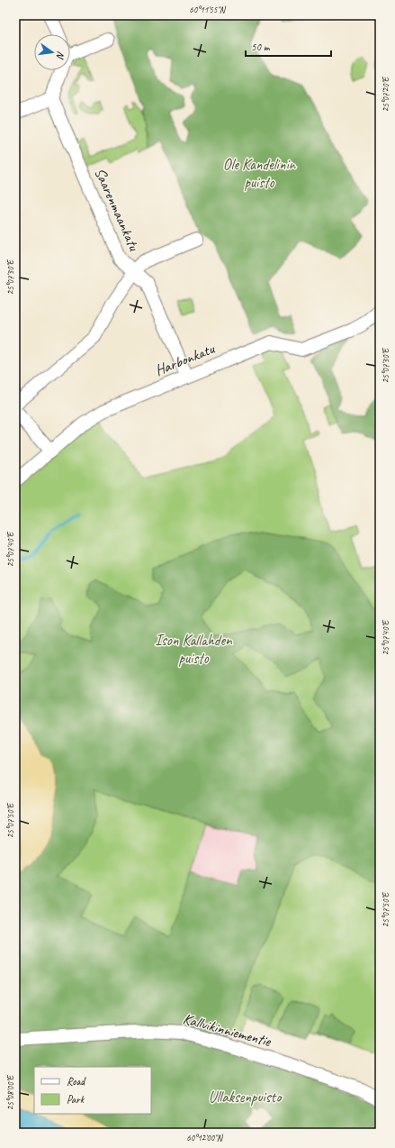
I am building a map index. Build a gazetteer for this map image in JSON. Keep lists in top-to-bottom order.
{
  "streets": {
    "street": ["Saarenmaankatu", "Harbonkatu", "Kallvikinniementie"]
  },
  "crossings": [
    ["Saarenmaankatu", "Harbonkatu"]
  ],
  "parks": ["Ole Kandelinin puisto", "Ison Kallahden puisto", "Ullaksenpuisto"],
  "legend": ["Road", "Park"],
  "scale_bar": "50 m",
  "north": "right",
  "coordinates": [
    "60°11'55\"N",
    "25°07'20\"E",
    "25°07'30\"E",
    "25°07'40\"E",
    "25°07'50\"E",
    "25°08'00\"E",
    "60°12'00\"N"
  ]
}
